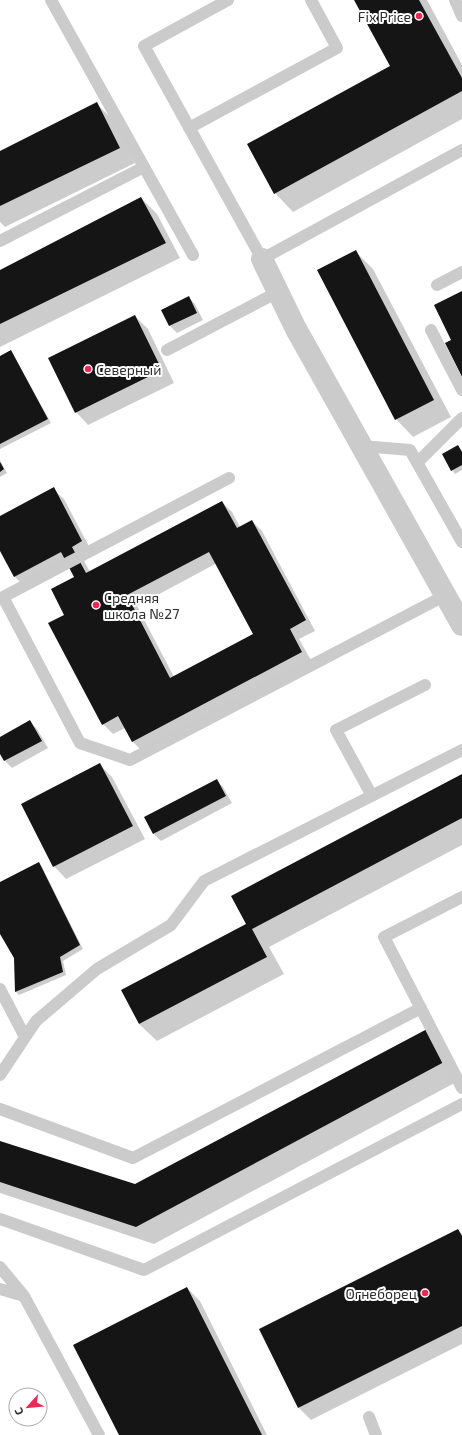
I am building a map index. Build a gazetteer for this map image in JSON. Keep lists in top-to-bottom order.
{
  "places": [
    "Fix Price",
    "Северный",
    "Средняя школа №27",
    "Огнеборец"
  ],
  "north": "bottom left"
}
